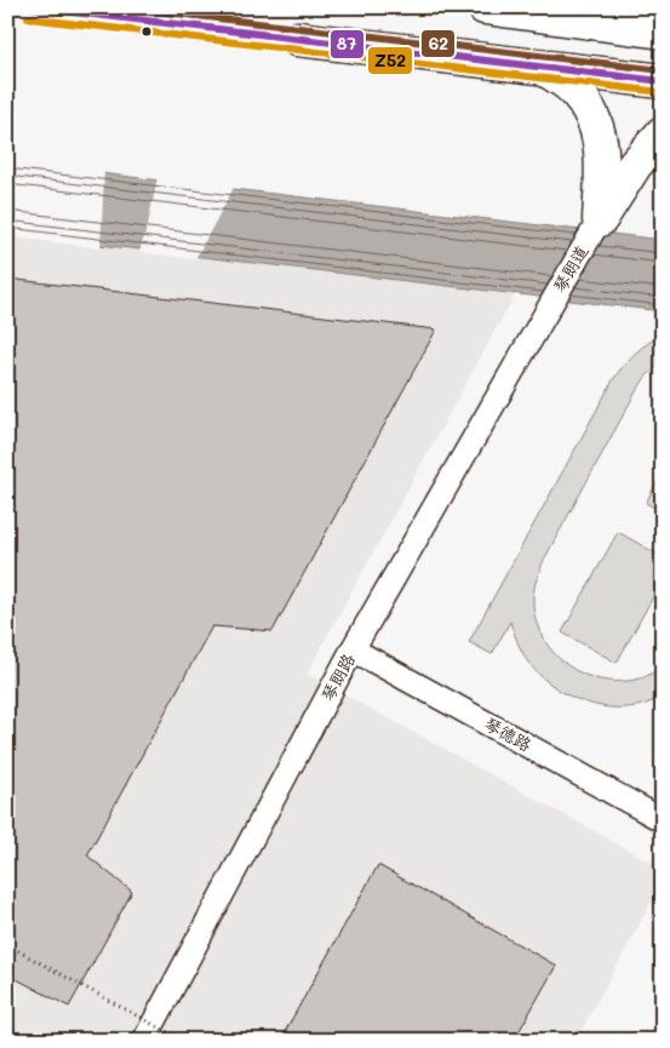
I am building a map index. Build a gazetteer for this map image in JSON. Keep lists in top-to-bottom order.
{
  "streets": {
    "street": ["琴朗道", "琴朗路", "琴德路"]
  },
  "crossings": [
    ["琴朗道", "琴朗路"],
    ["琴朗路", "琴德路"]
  ],
  "lines": ["transit line 87", "transit line 62", "transit line Z52"]
}
